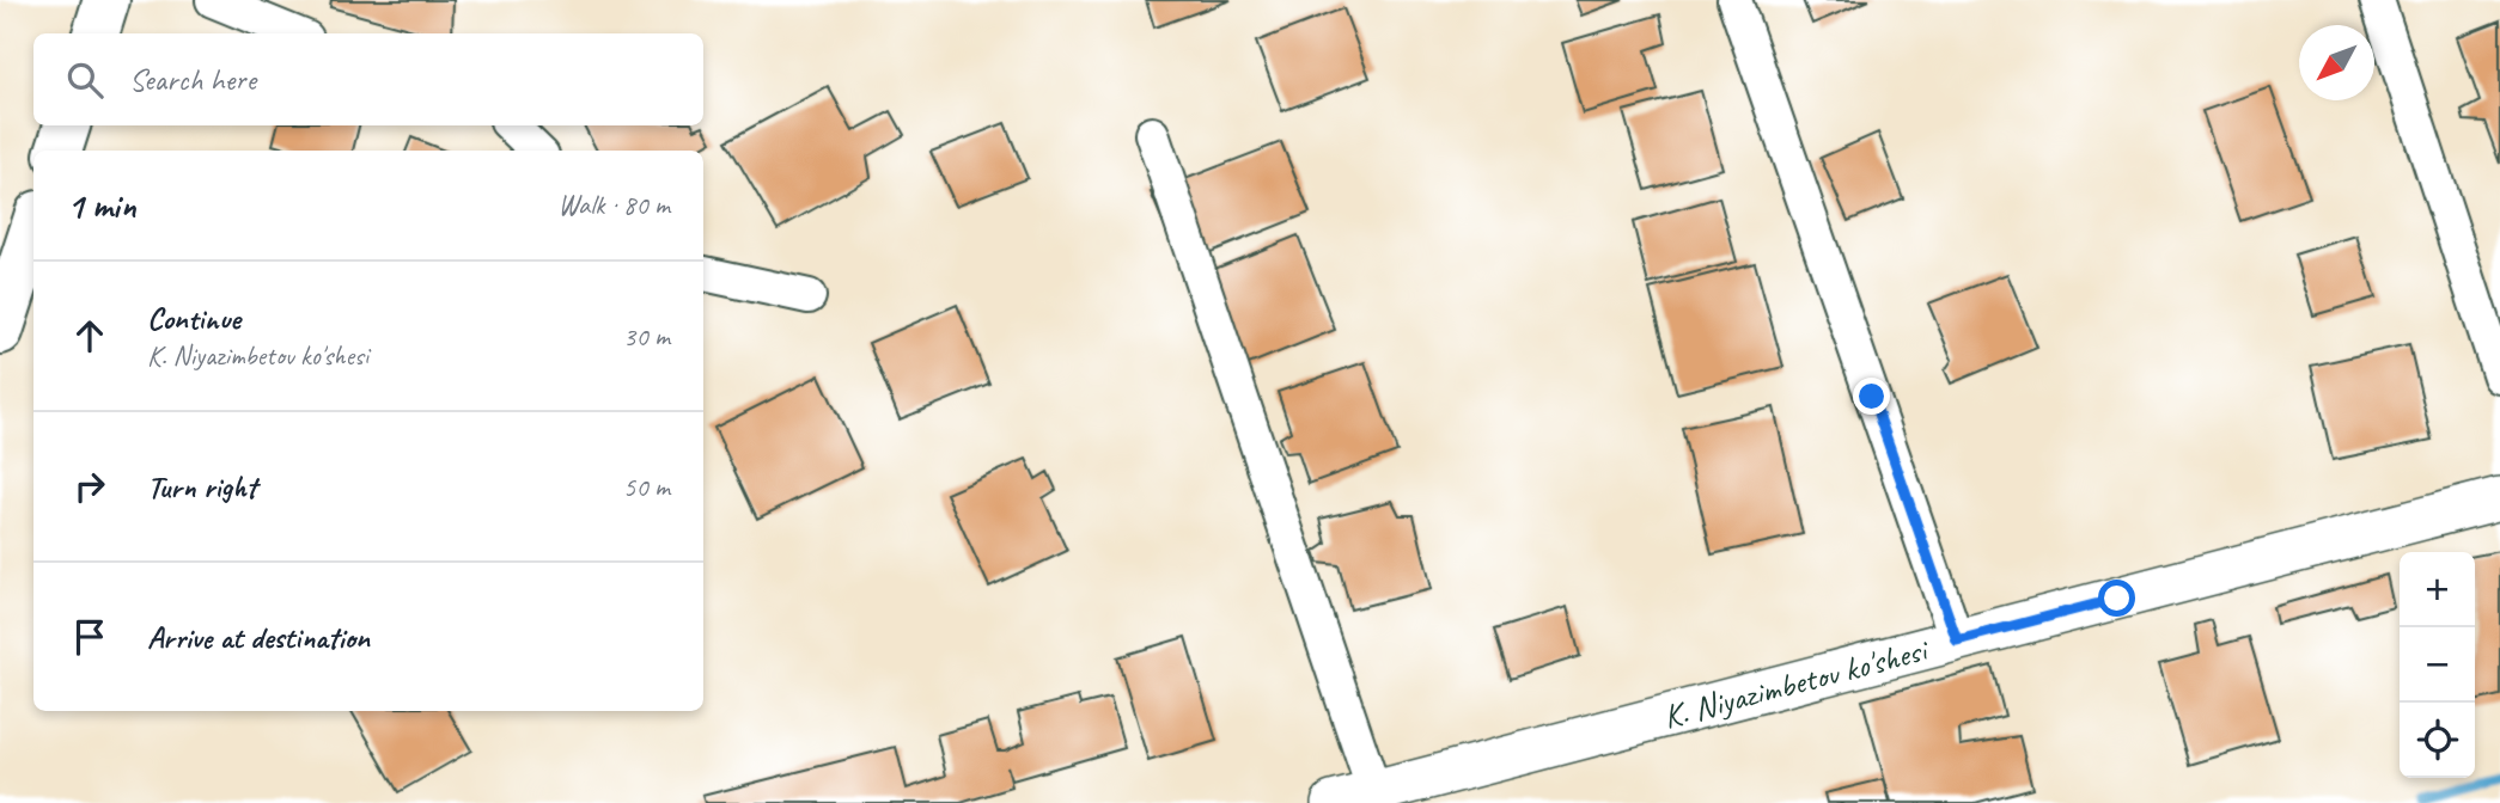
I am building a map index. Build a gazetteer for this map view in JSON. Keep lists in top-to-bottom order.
{
  "streets": {
    "street": ["K. Niyazimbetov ko'shesi"]
  },
  "north": "bottom left",
  "page": {
    "search": "Search here",
    "heading": ["1 min", "Walk · 80 m"],
    "list": [
      ["Continue", "K. Niyazimbetov ko'shesi", "30 m"],
      ["Turn right", "50 m"],
      "Arrive at destination"
    ],
    "map_buttons": ["+", "−"]
  }
}
